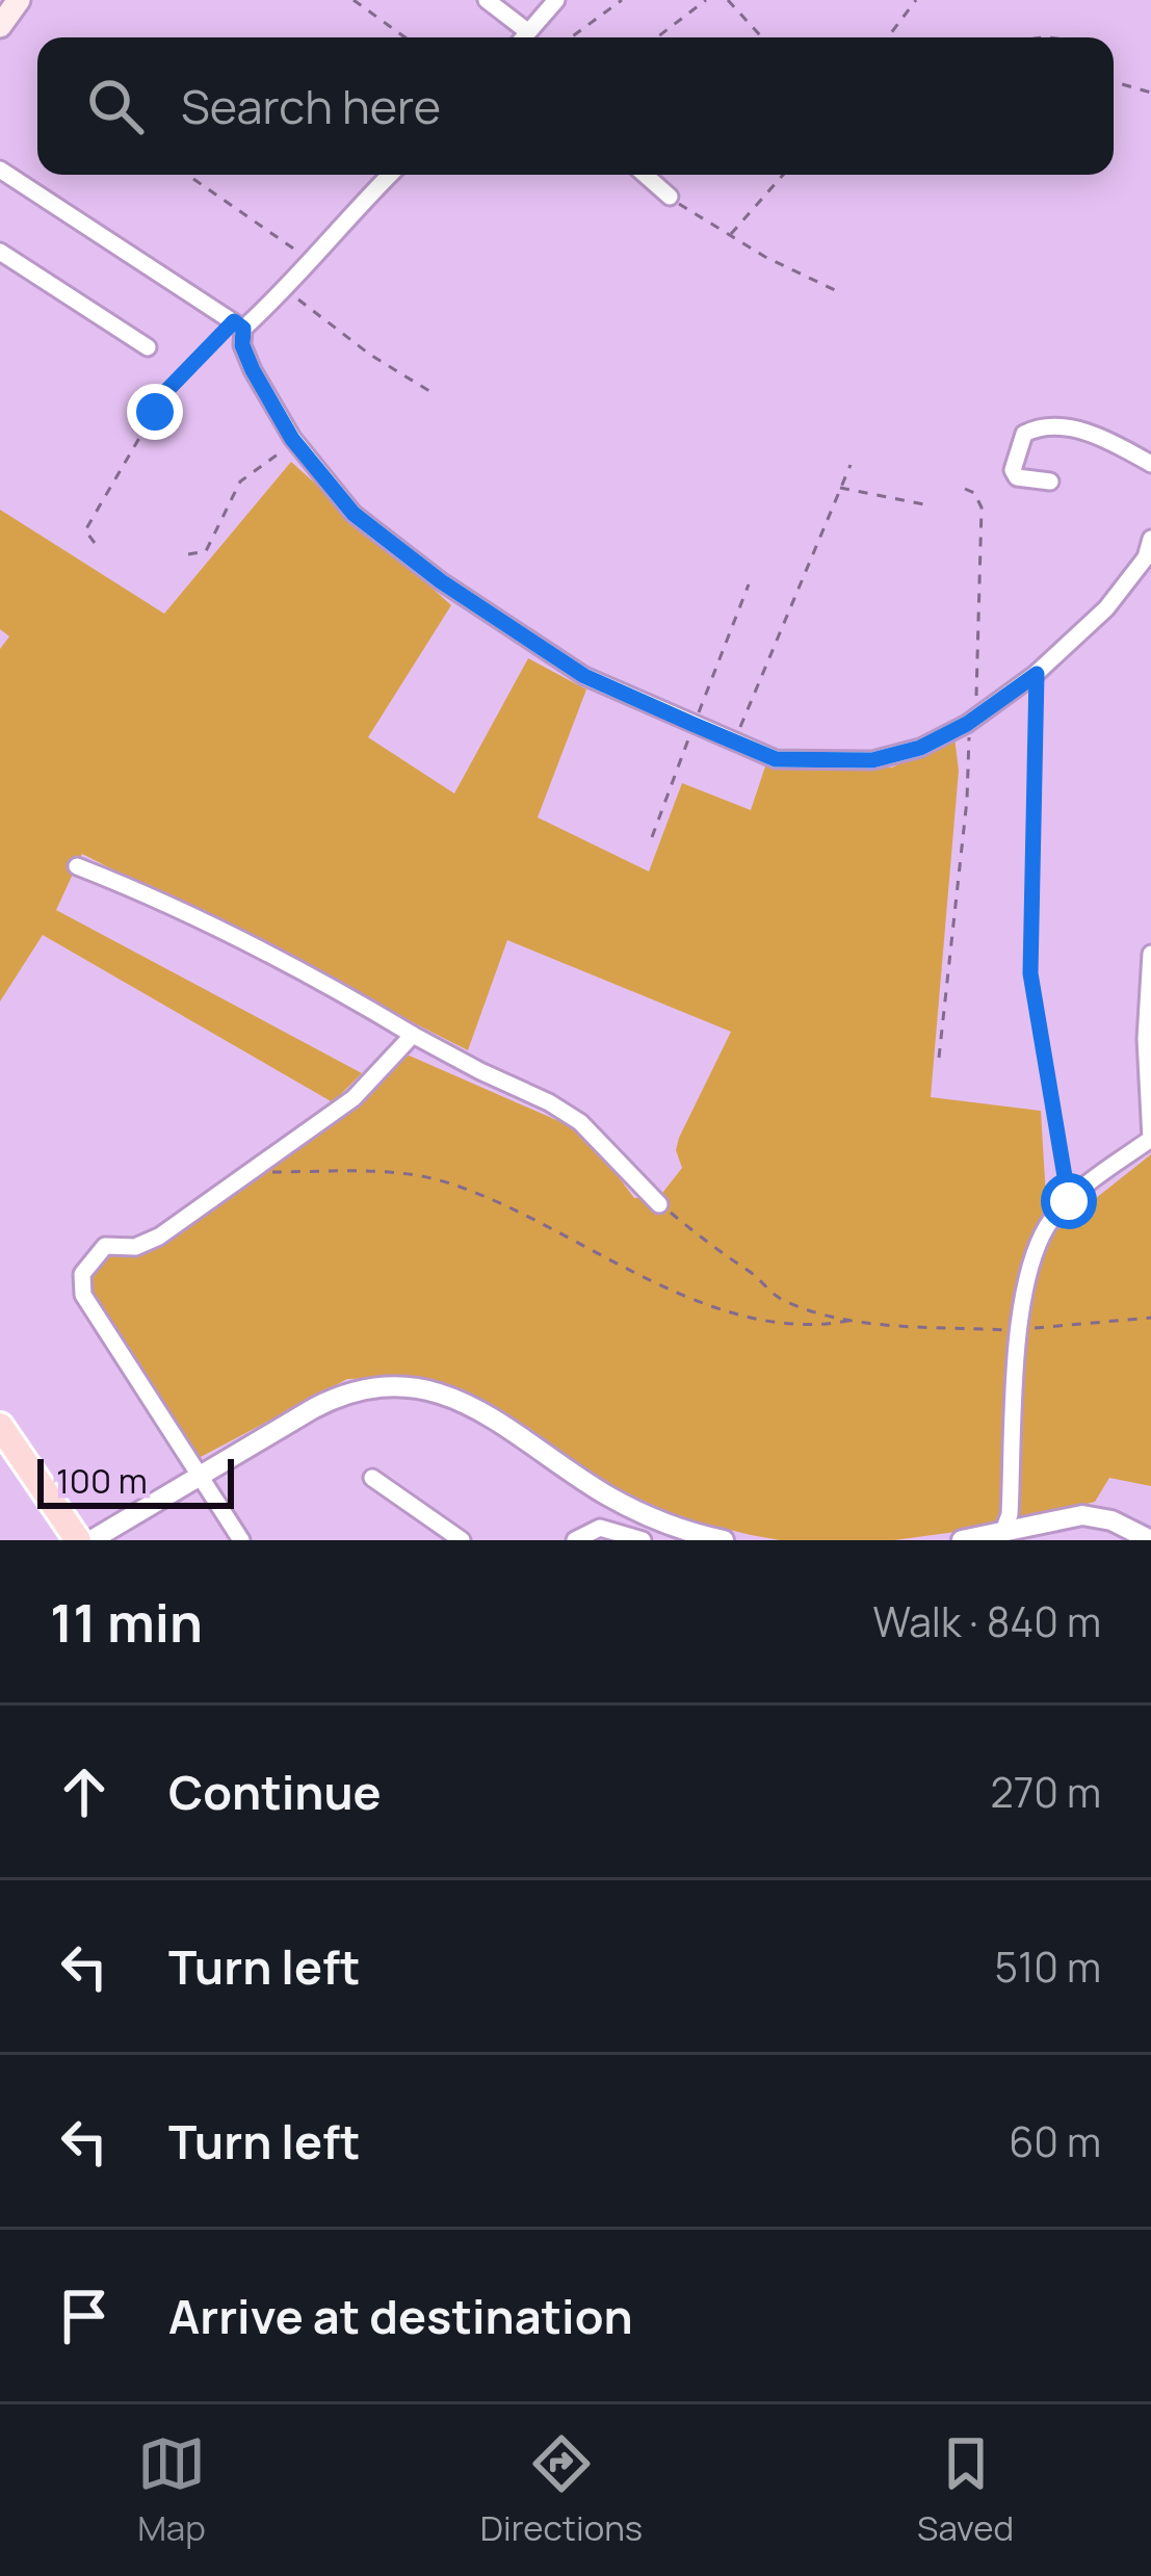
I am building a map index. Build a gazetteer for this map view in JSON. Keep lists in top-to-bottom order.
{
  "scale_bar": "100 m",
  "page": {
    "search": "Search here",
    "scale": "100 m",
    "heading": ["11 min", "Walk · 840 m"],
    "list": [
      ["Continue", "270 m"],
      ["Turn left", "510 m"],
      ["Turn left", "60 m"],
      "Arrive at destination"
    ],
    "nav": ["Map", "Directions", "Saved"]
  }
}
